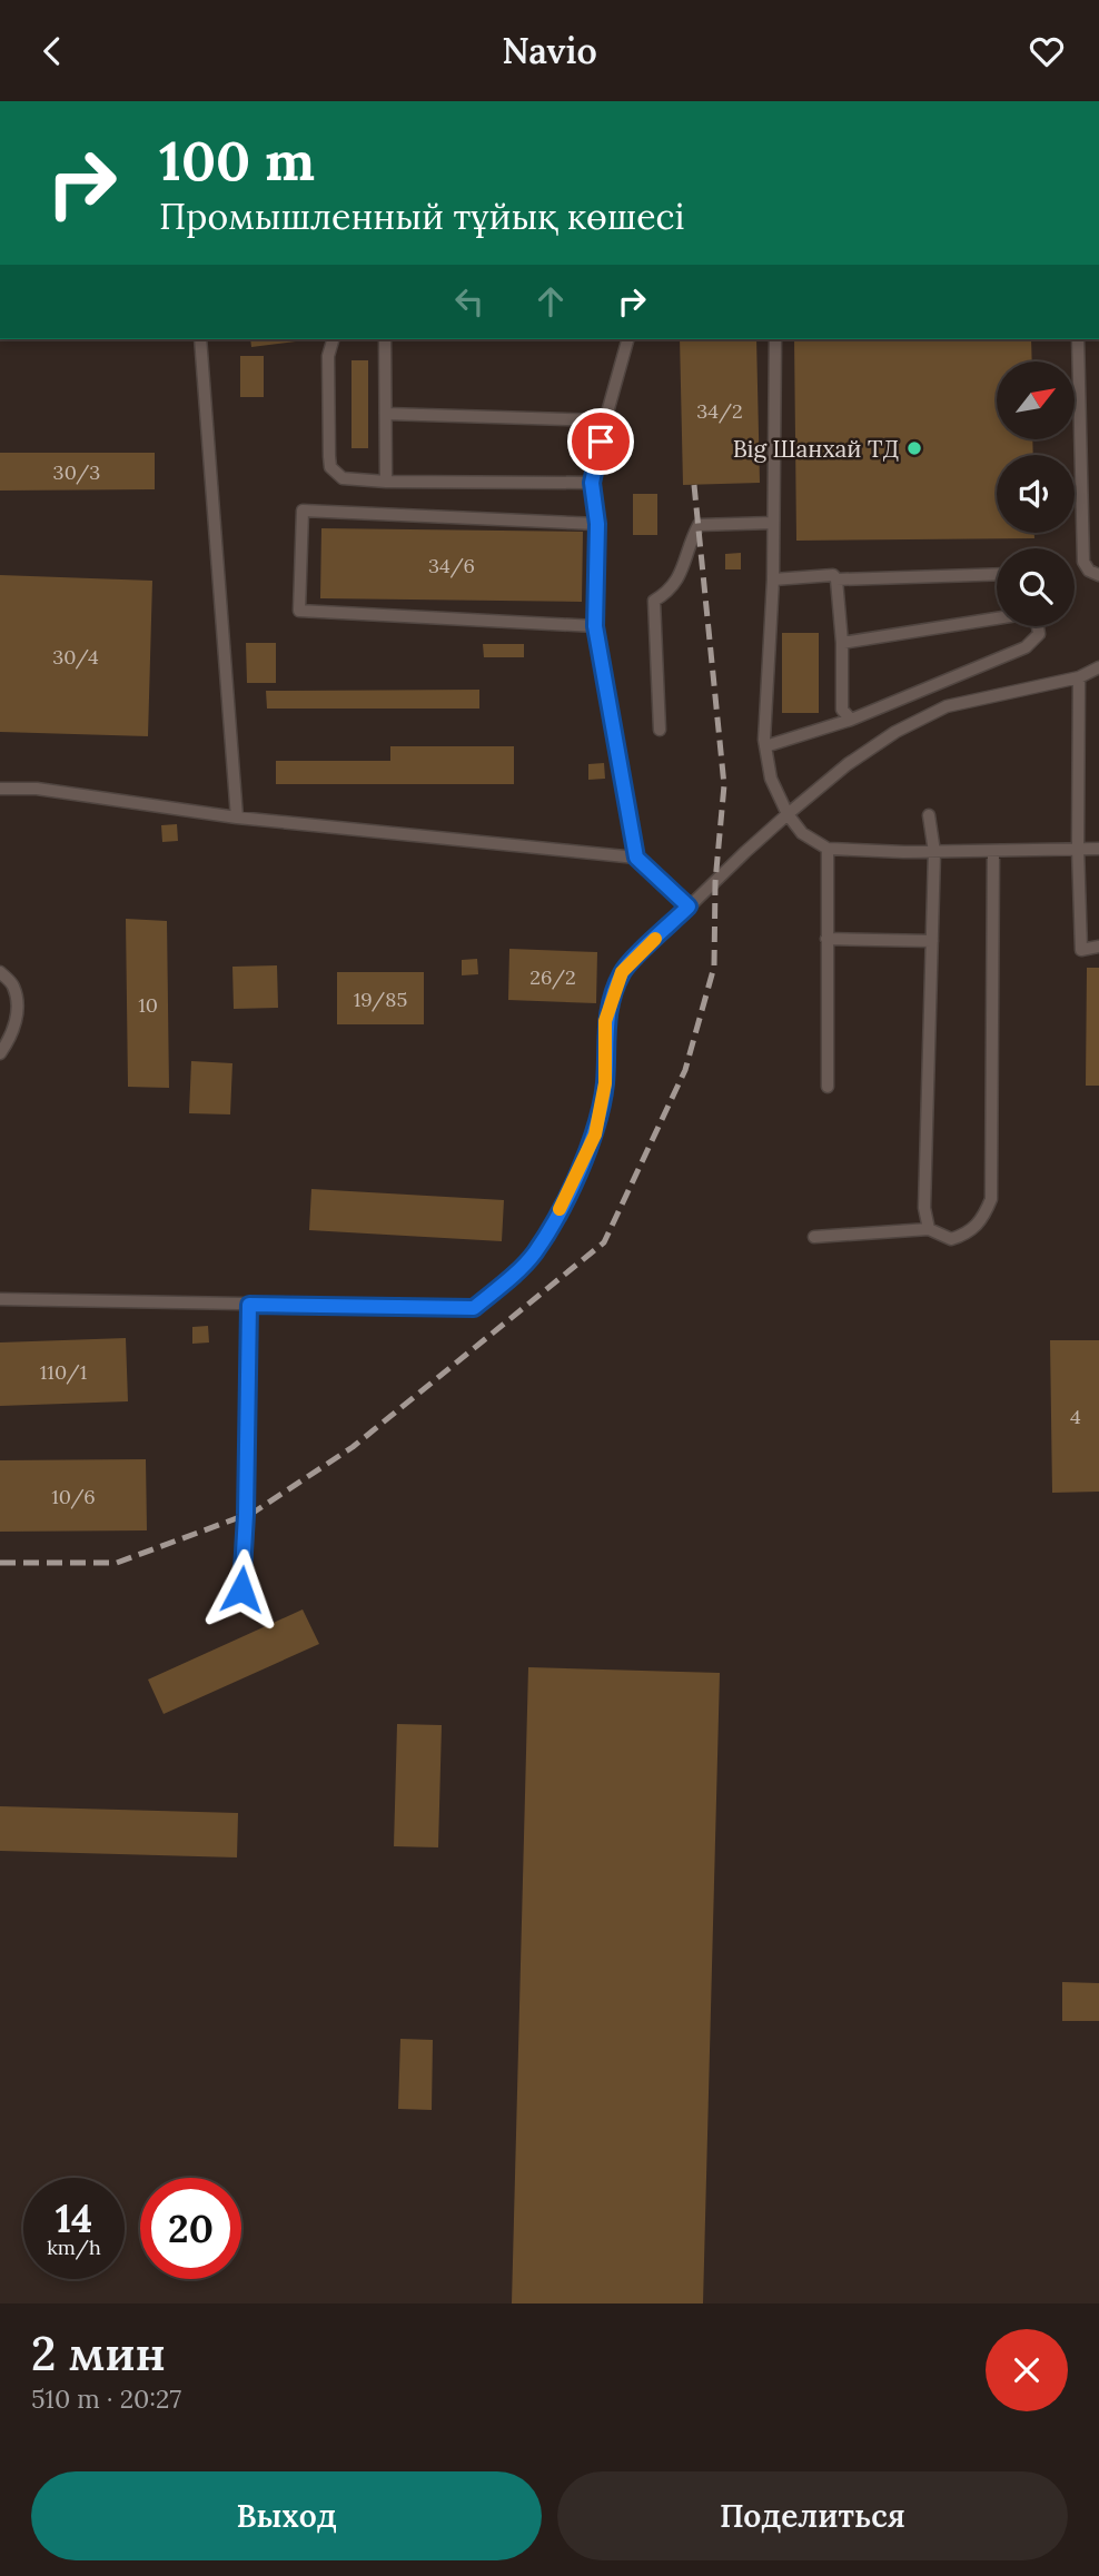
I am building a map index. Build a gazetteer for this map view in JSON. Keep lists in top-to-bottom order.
{
  "places": ["Big Шанхай ТД"],
  "house_numbers": [
    "34/2",
    "30/3",
    "34/6",
    "30/4",
    "26/2",
    "19/85",
    "10",
    "110/1",
    "4",
    "10/6"
  ],
  "north": "top right",
  "page": {
    "header": "Navio",
    "turn": ["100 m", "Промышленный тұйық көшесі"],
    "speed": "14 km/h",
    "limit": "20",
    "heading": ["2 мин", "510 m · 20:27"],
    "buttons": ["Выход", "Поделиться"]
  }
}
